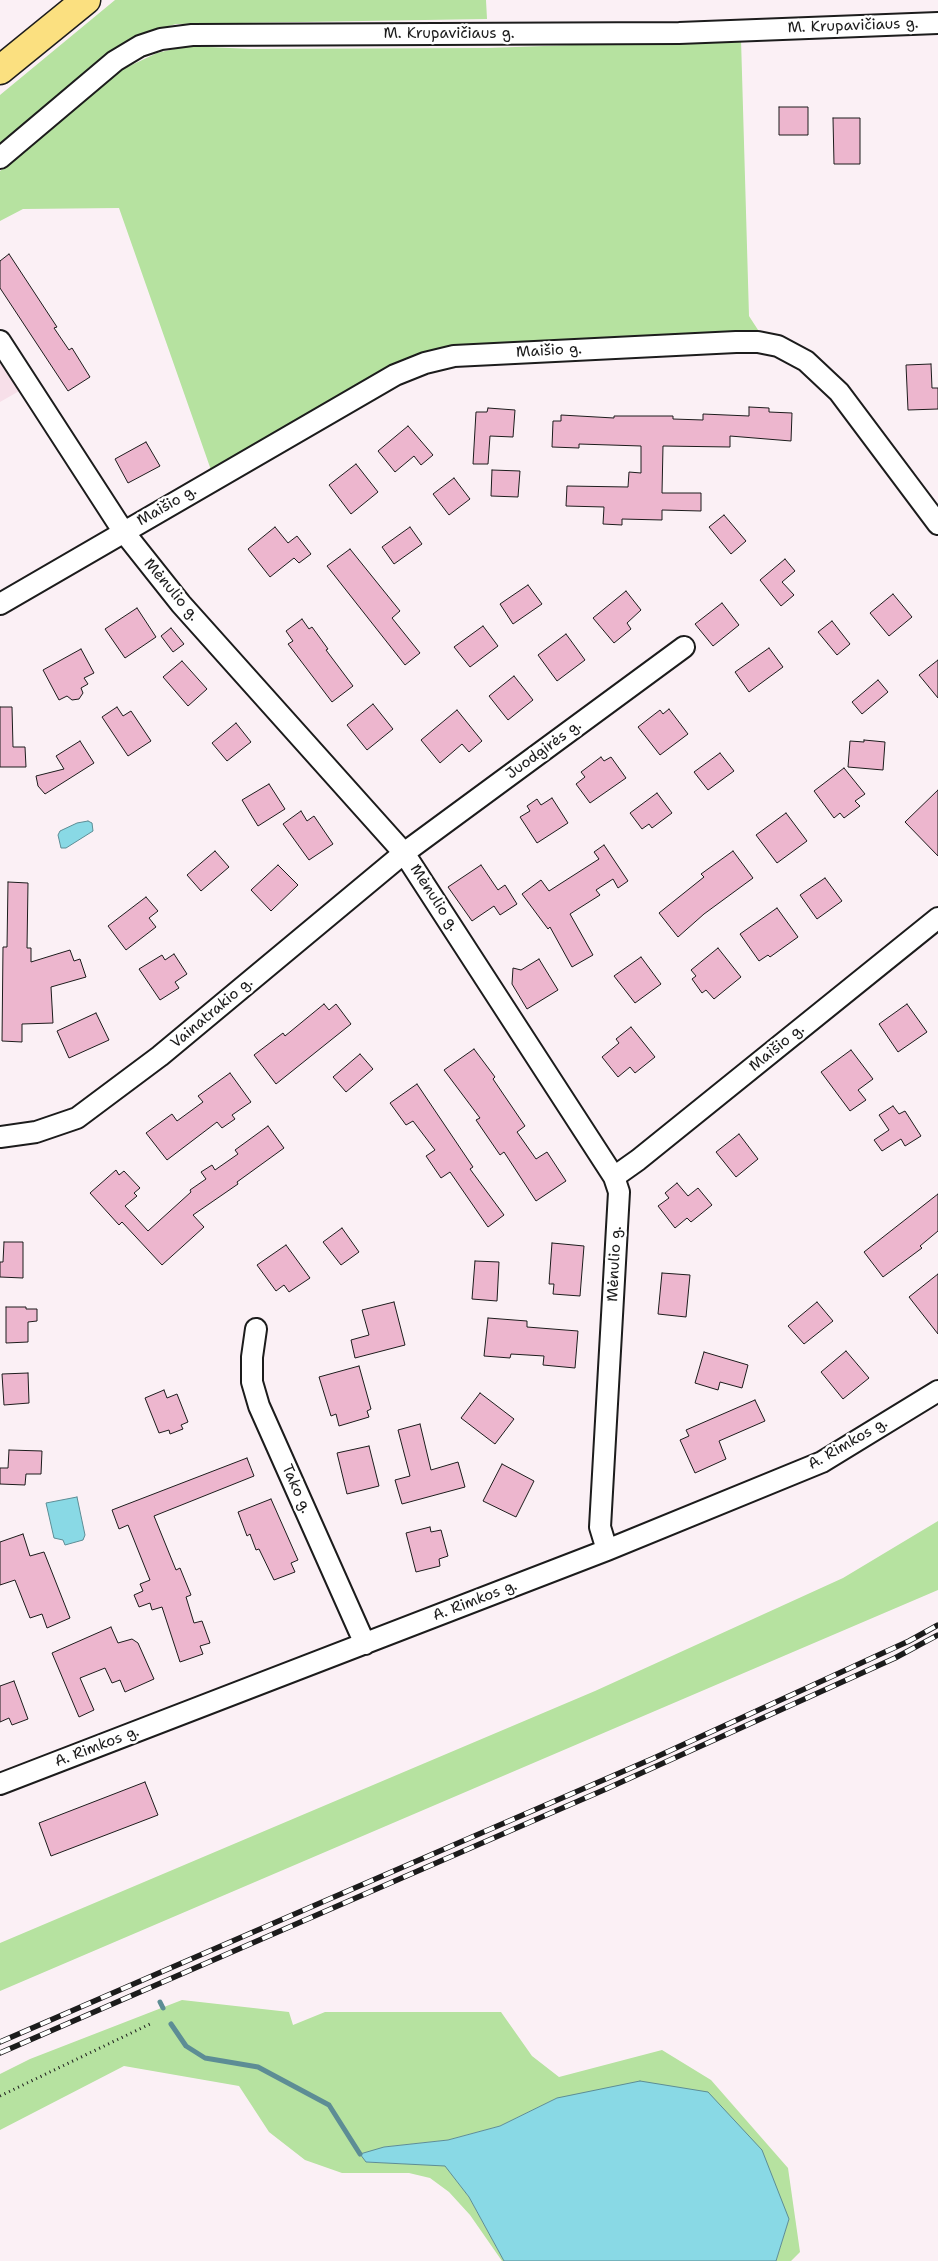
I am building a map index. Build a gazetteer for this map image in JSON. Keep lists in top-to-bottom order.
{
  "streets": {
    "street": [
      "M. Krupavičiaus g.",
      "Maišio g.",
      "Mėnulio g.",
      "Juodgirės g.",
      "Vainatrakio g.",
      "A. Rimkos g.",
      "Tako g."
    ]
  },
  "crossings": [
    ["Maišio g.", "Mėnulio g."],
    ["Mėnulio g.", "Juodgirės g."],
    ["Mėnulio g.", "Vainatrakio g."],
    ["Mėnulio g.", "A. Rimkos g."],
    ["Juodgirės g.", "Vainatrakio g."],
    ["A. Rimkos g.", "Tako g."]
  ]
}
